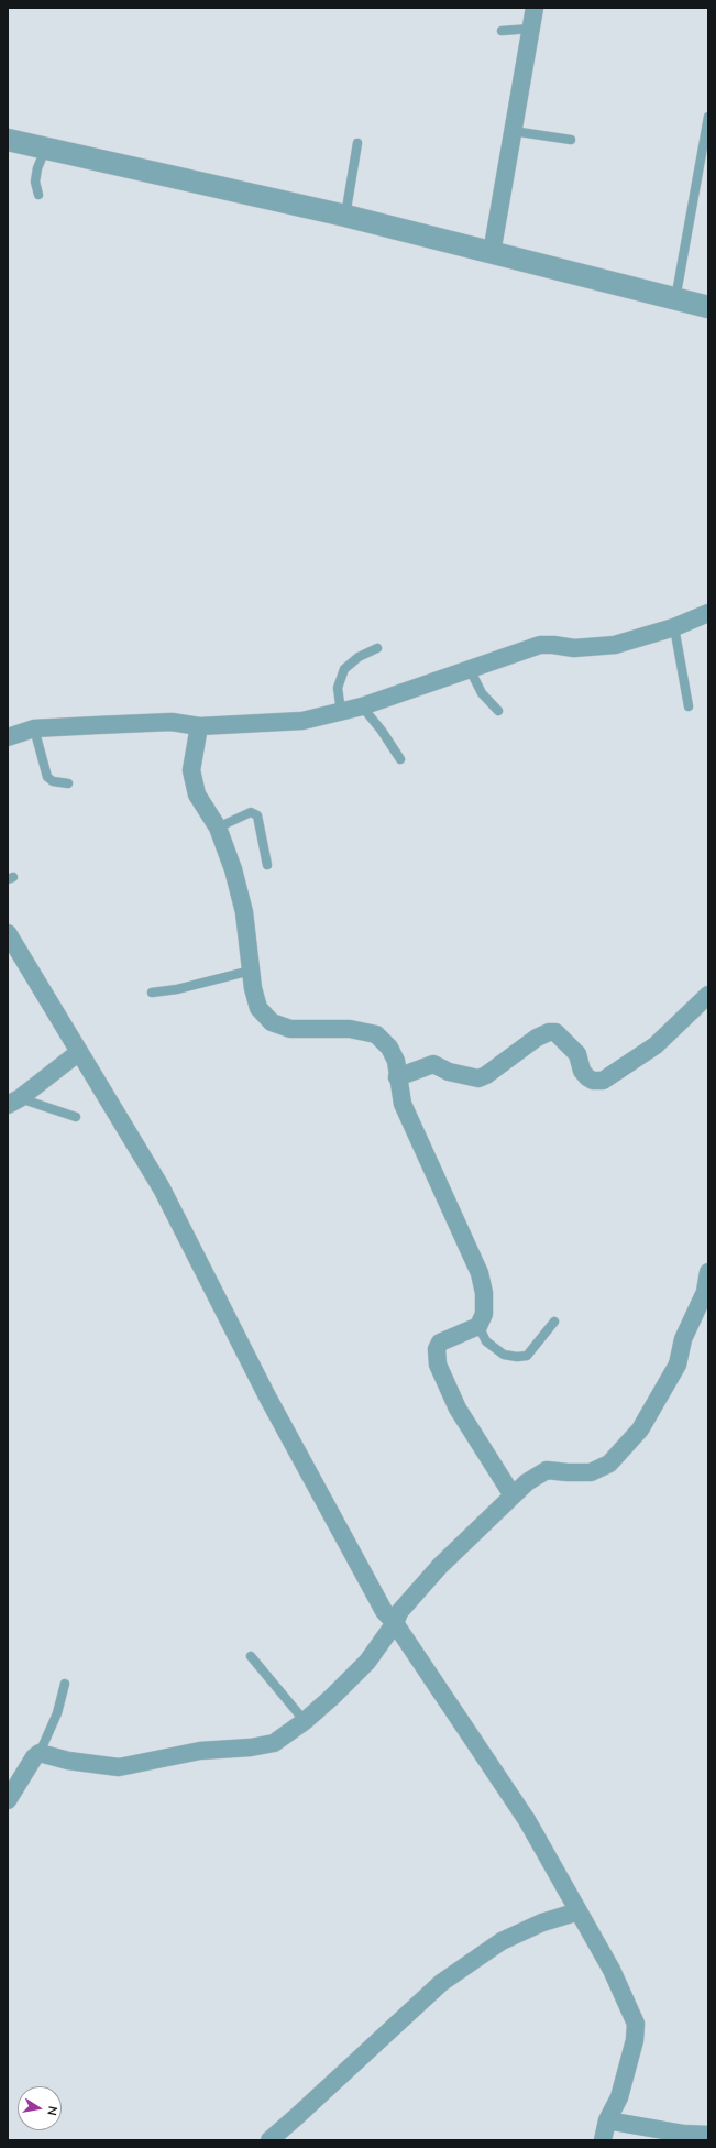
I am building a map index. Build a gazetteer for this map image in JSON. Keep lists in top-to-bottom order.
{
  "north": "right"
}
